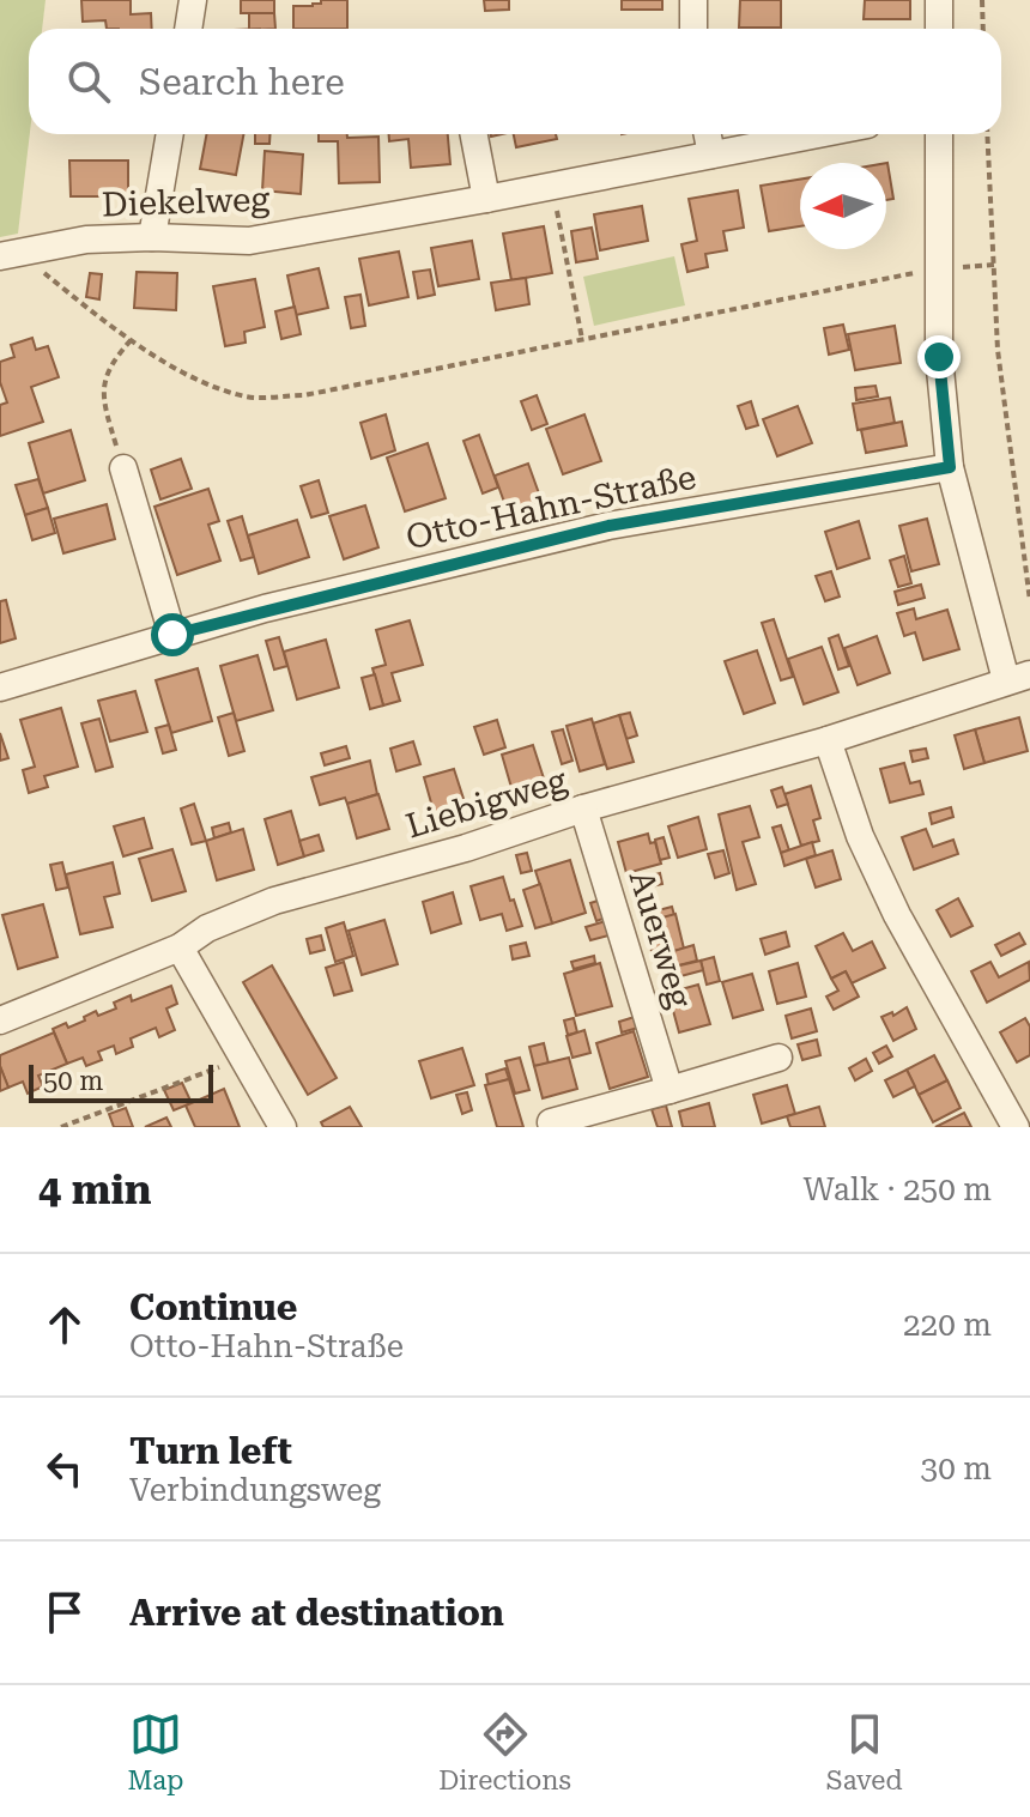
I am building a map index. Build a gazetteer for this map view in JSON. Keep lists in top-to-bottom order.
{
  "streets": {
    "street": [
      "Diekelweg",
      "Otto-Hahn-Straße",
      "Liebigweg",
      "Auerweg"
    ]
  },
  "crossings": [
    ["Liebigweg", "Auerweg"]
  ],
  "scale_bar": "50 m",
  "north": "left",
  "page": {
    "search": "Search here",
    "scale": "50 m",
    "heading": ["4 min", "Walk · 250 m"],
    "list": [
      ["Continue", "Otto-Hahn-Straße", "220 m"],
      ["Turn left", "Verbindungsweg", "30 m"],
      "Arrive at destination"
    ],
    "nav": ["Map", "Directions", "Saved"]
  }
}
